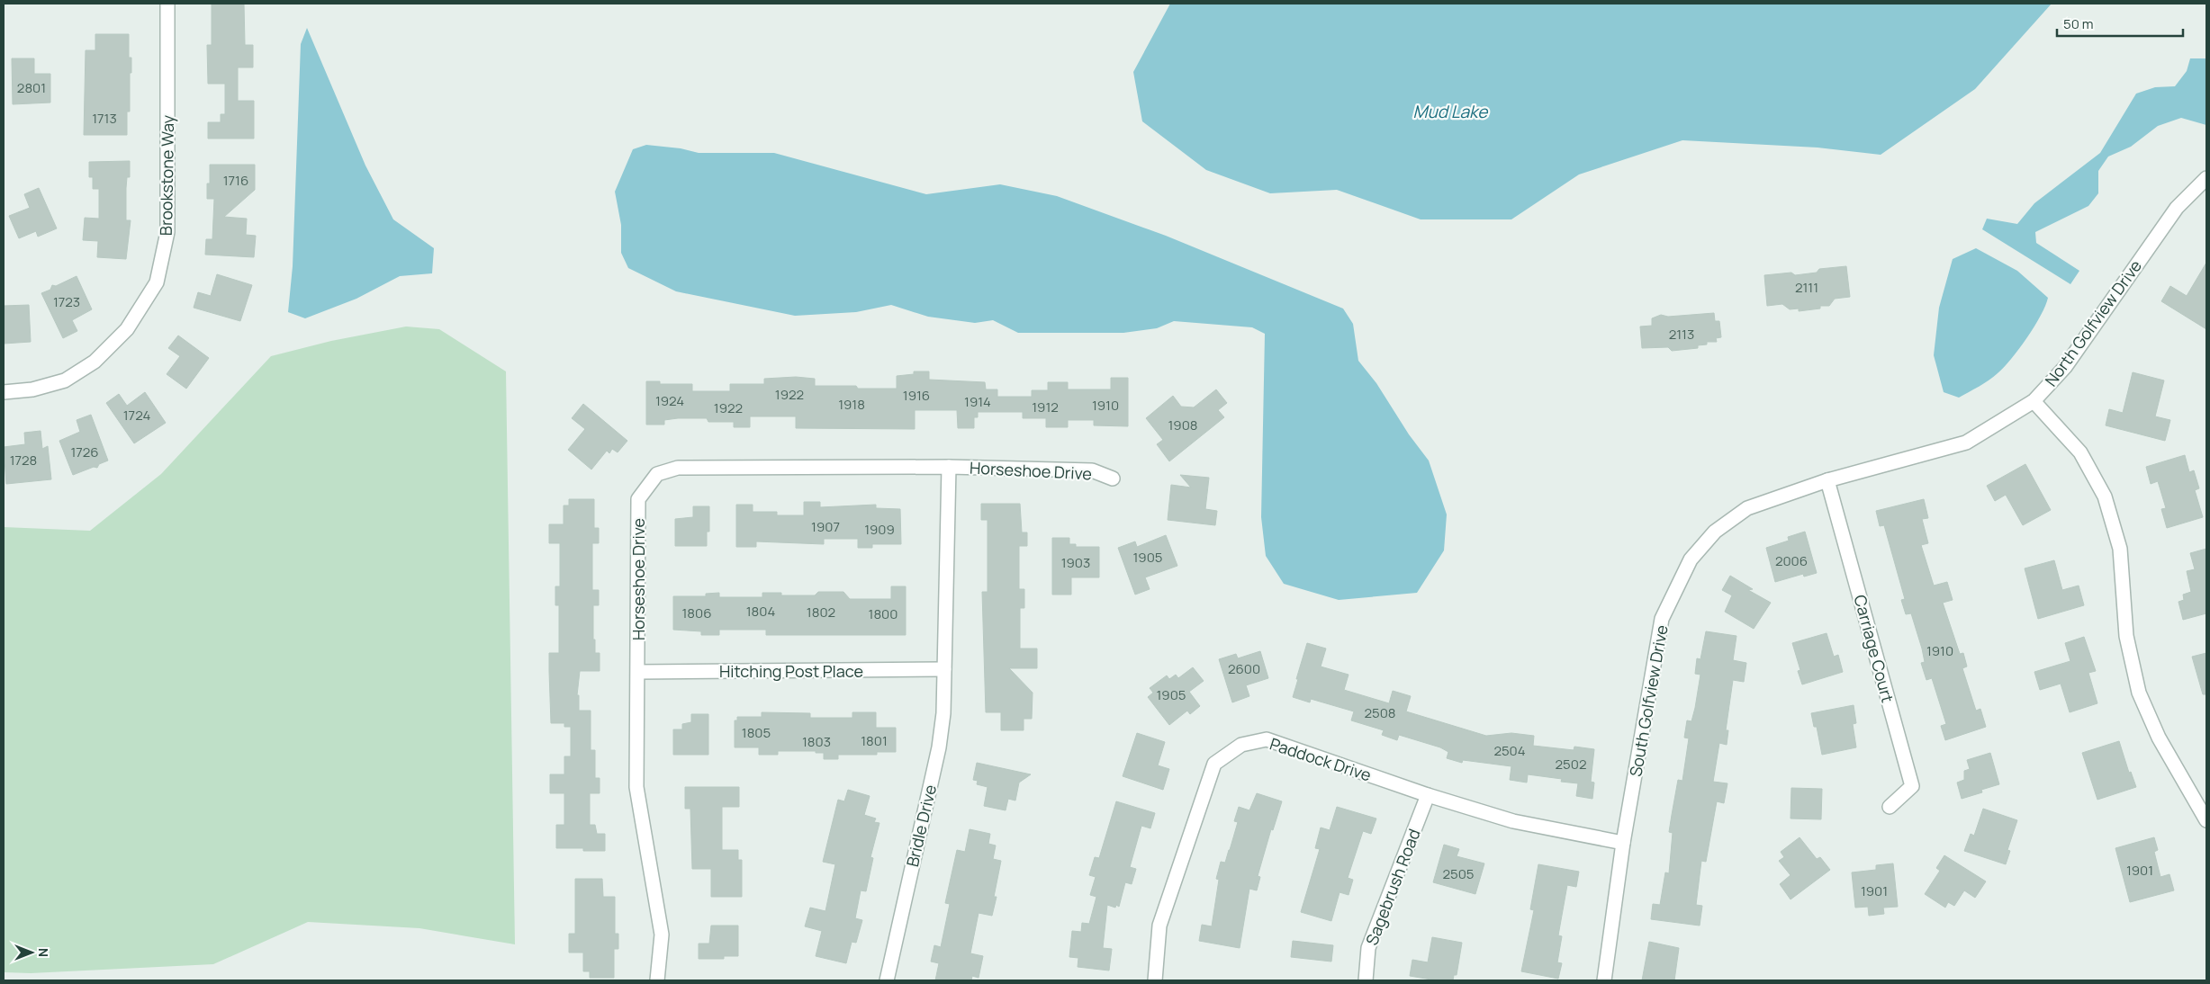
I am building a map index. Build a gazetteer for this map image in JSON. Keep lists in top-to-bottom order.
{
  "streets": {
    "street": [
      "Brookstone Way",
      "North Golfview Drive",
      "Horseshoe Drive",
      "Carriage Court",
      "Hitching Post Place",
      "South Golfview Drive",
      "Paddock Drive",
      "Bridle Drive",
      "Sagebrush Road"
    ]
  },
  "crossings": [
    ["North Golfview Drive", "Carriage Court"],
    ["North Golfview Drive", "South Golfview Drive"],
    ["Horseshoe Drive", "Hitching Post Place"],
    ["Horseshoe Drive", "Bridle Drive"],
    ["Carriage Court", "South Golfview Drive"],
    ["Hitching Post Place", "Bridle Drive"],
    ["South Golfview Drive", "Paddock Drive"],
    ["Paddock Drive", "Sagebrush Road"]
  ],
  "water": ["Mud Lake"],
  "house_numbers": [
    "2801",
    "1713",
    "1716",
    "2111",
    "1723",
    "2113",
    "1922",
    "1916",
    "1924",
    "1914",
    "1918",
    "1910",
    "1912",
    "1922",
    "1724",
    "1908",
    "1726",
    "1728",
    "1907",
    "1909",
    "1905",
    "2006",
    "1903",
    "1804",
    "1802",
    "1806",
    "1800",
    "1910",
    "2600",
    "1905",
    "2508",
    "1805",
    "1801",
    "1803",
    "2504",
    "2502",
    "1901",
    "2505",
    "1901"
  ],
  "scale_bar": "50 m",
  "north": "right"
}
